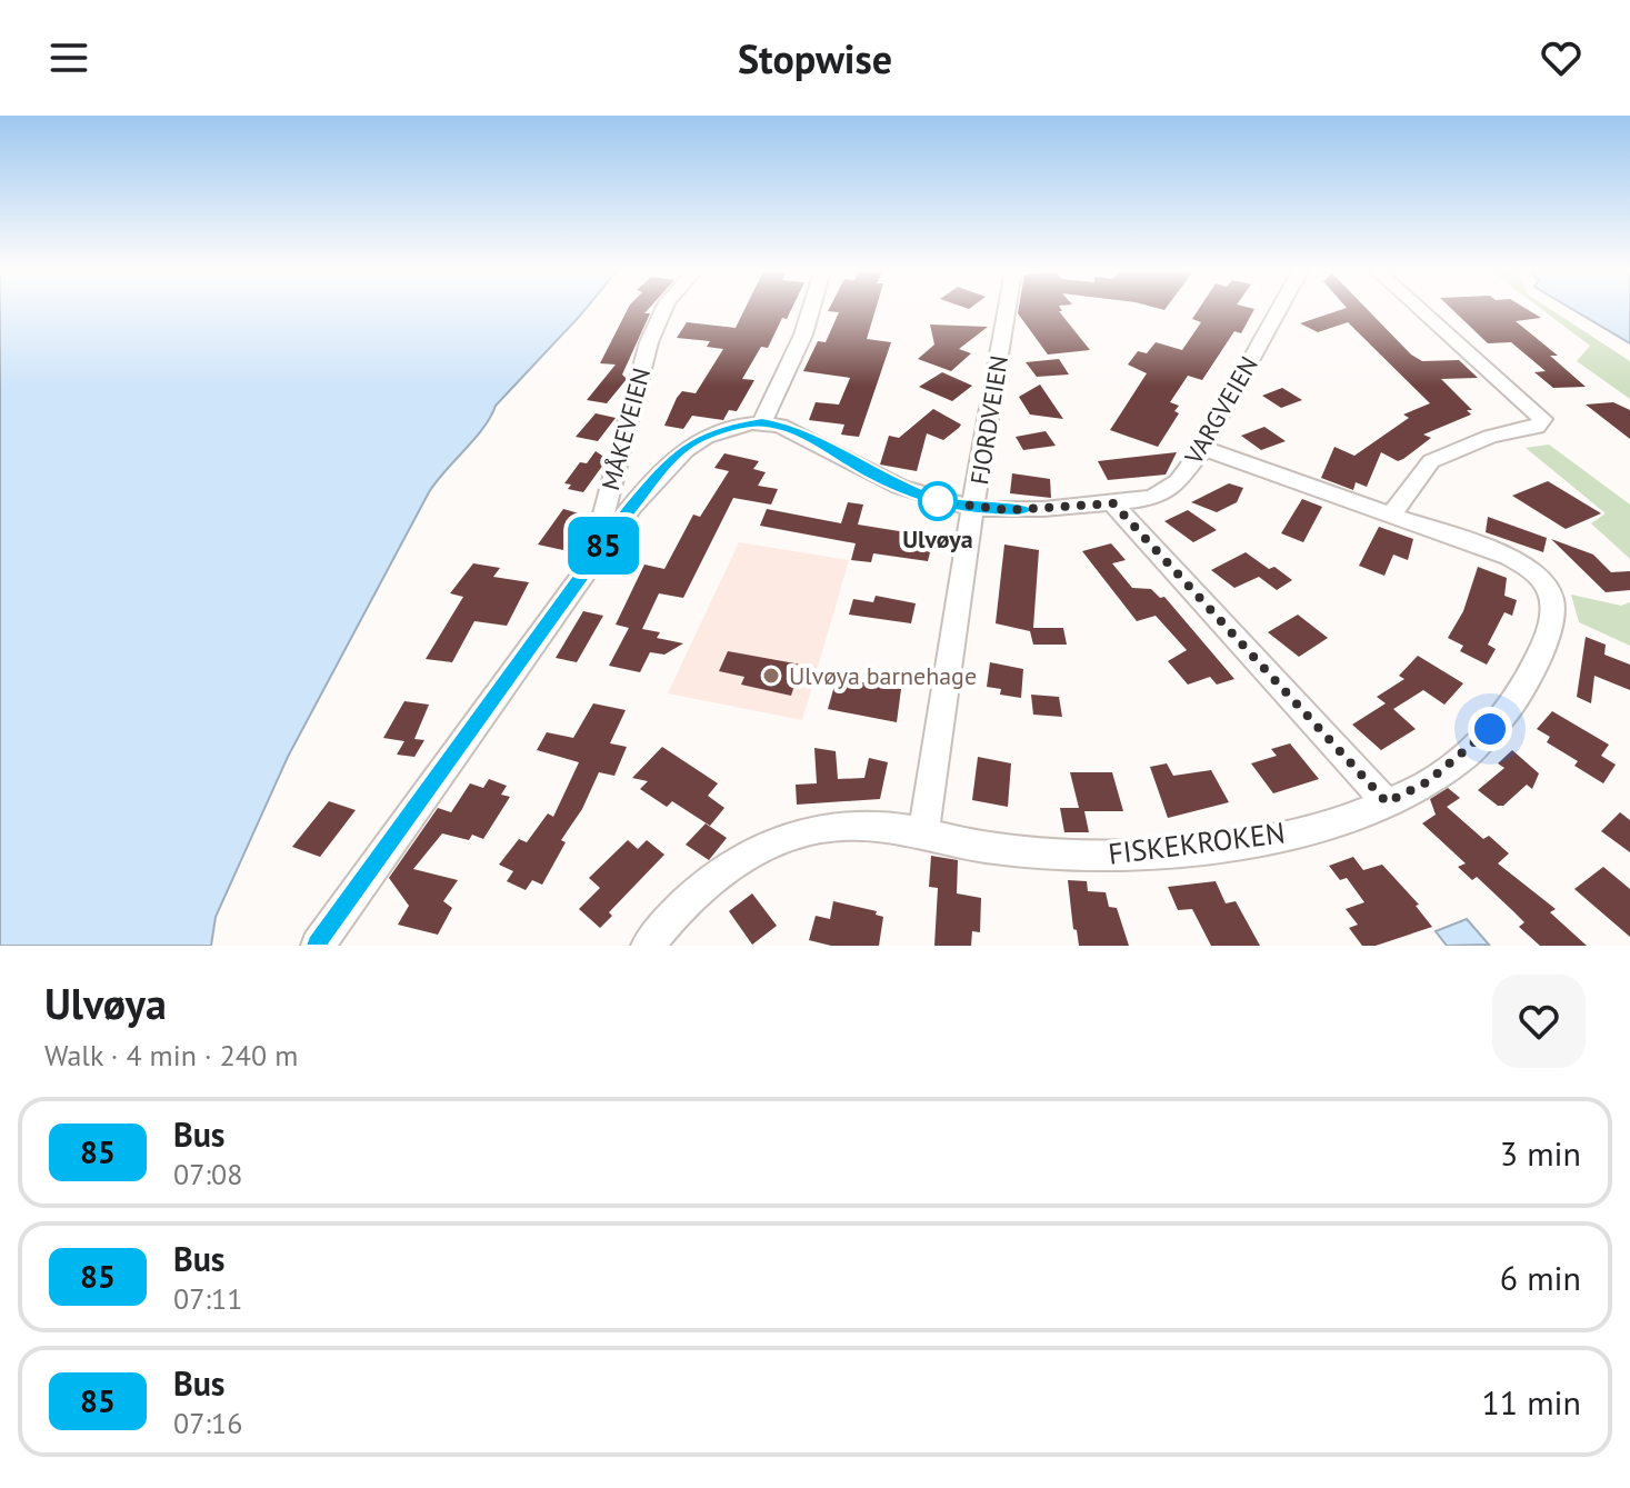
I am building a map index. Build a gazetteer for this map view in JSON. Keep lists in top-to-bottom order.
{
  "streets": {
    "street": [
      "VARGVEIEN",
      "FJORDVEIEN",
      "MÅKEVEIEN",
      "FISKEKROKEN"
    ]
  },
  "crossings": [
    ["VARGVEIEN", "FJORDVEIEN"],
    ["VARGVEIEN", "MÅKEVEIEN"],
    ["VARGVEIEN", "FISKEKROKEN"],
    ["FJORDVEIEN", "FISKEKROKEN"]
  ],
  "places": ["Ulvøya", "Ulvøya barnehage"],
  "lines": ["bus line 85"],
  "page": {
    "header": "Stopwise",
    "on_map": "85",
    "heading": ["Ulvøya", "Walk · 4 min · 240 m"],
    "list": [
      {
        "mark": "85",
        "name": "Bus",
        "note": "07:08",
        "value": "3 min"
      },
      {
        "mark": "85",
        "name": "Bus",
        "note": "07:11",
        "value": "6 min"
      },
      {
        "mark": "85",
        "name": "Bus",
        "note": "07:16",
        "value": "11 min"
      }
    ]
  }
}
